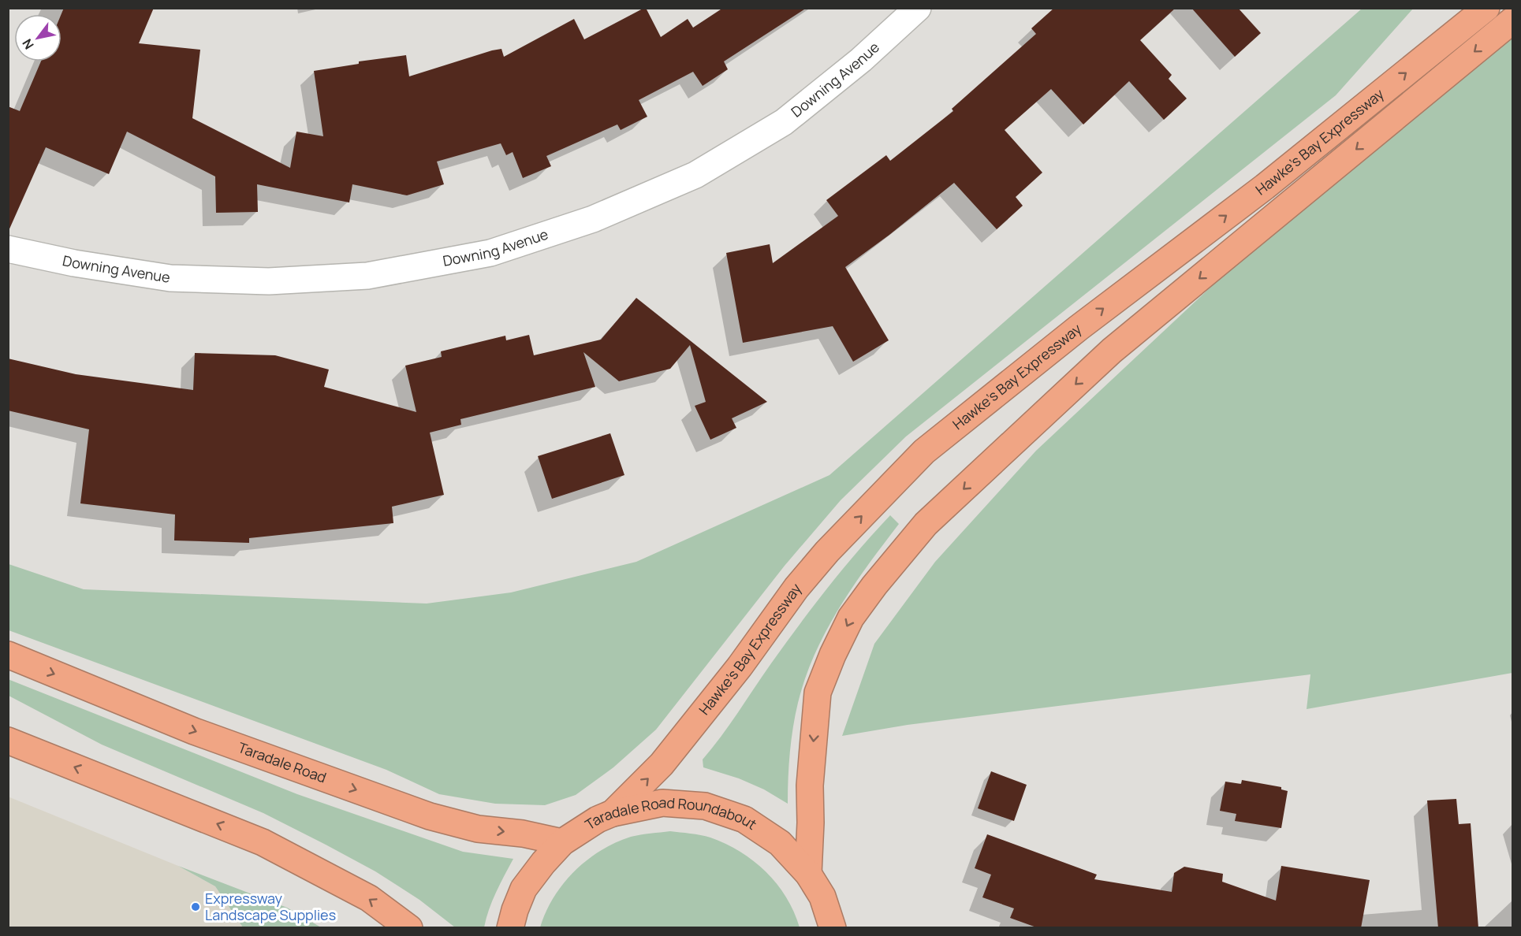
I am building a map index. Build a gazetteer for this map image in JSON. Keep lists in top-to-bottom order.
{
  "streets": {
    "highway": ["Hawke's Bay Expressway", "Taradale Road", "Taradale Road Roundabout"],
    "street": ["Downing Avenue"]
  },
  "crossings": [
    ["Hawke's Bay Expressway", "Taradale Road Roundabout"],
    ["Taradale Road", "Taradale Road Roundabout"]
  ],
  "places": ["Expressway Landscape Supplies"],
  "north": "bottom left"
}
